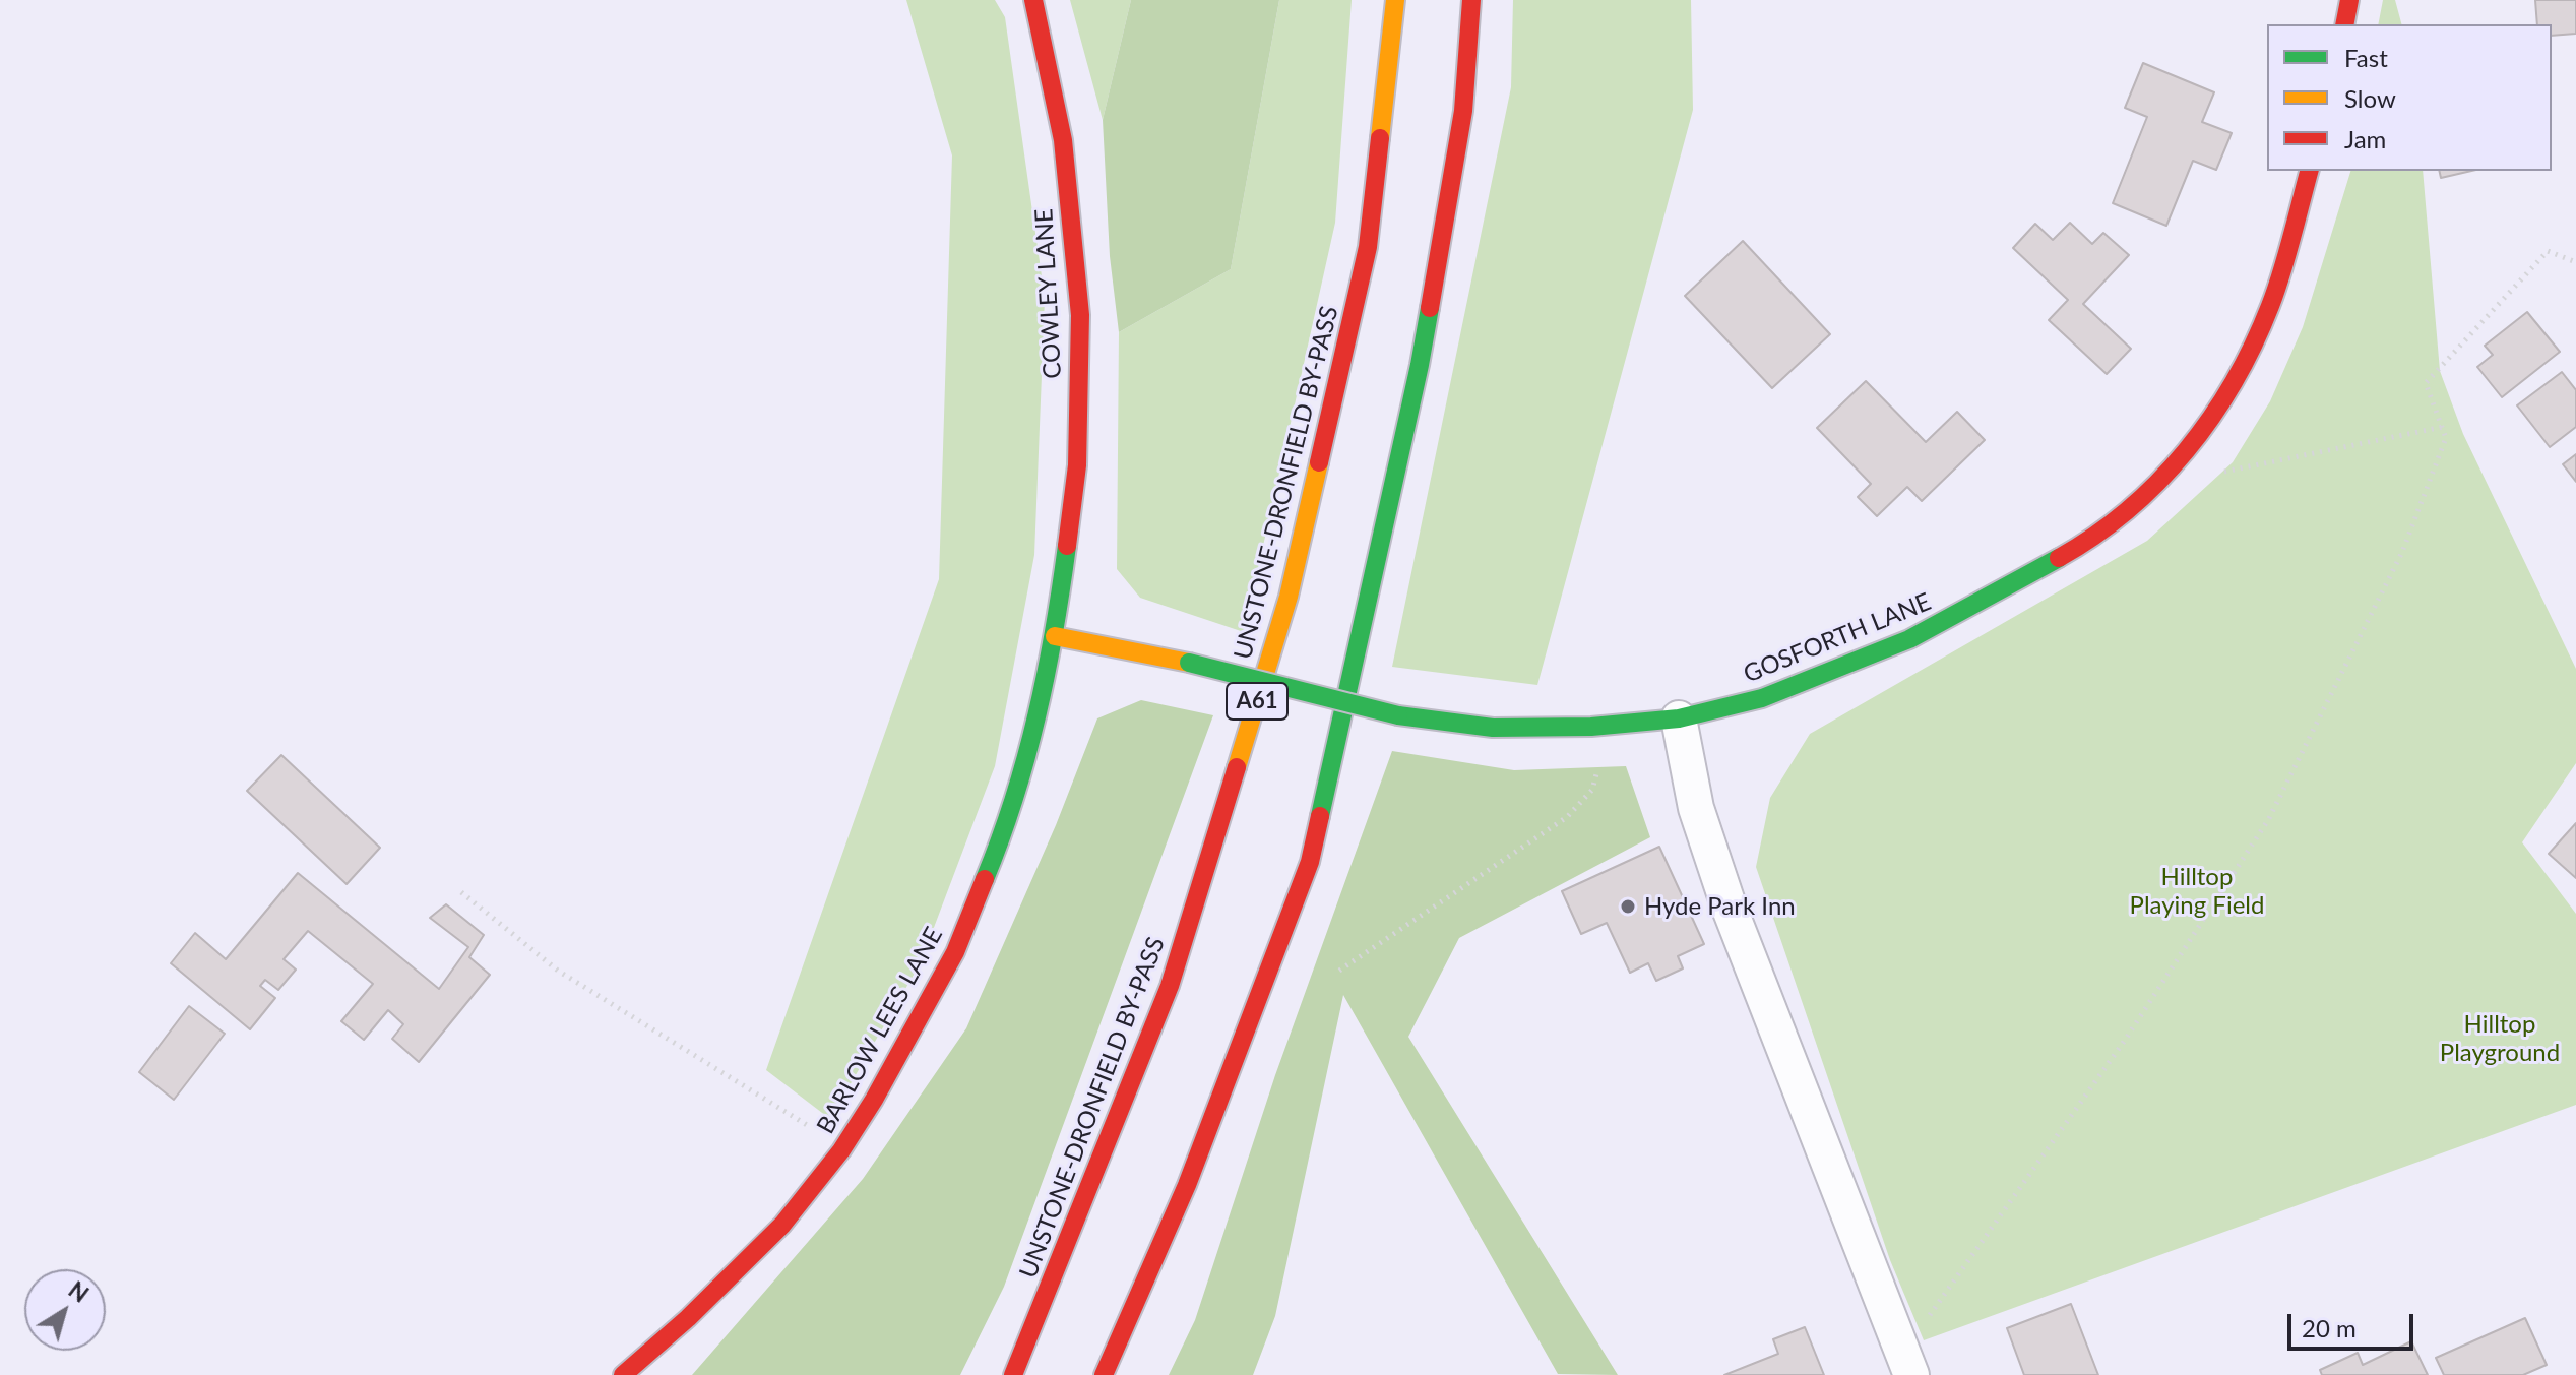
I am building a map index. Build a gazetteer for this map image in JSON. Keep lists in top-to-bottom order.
{
  "streets": {
    "main road": [
      "COWLEY LANE",
      "UNSTONE-DRONFIELD BY-PASS",
      "GOSFORTH LANE",
      "A61",
      "BARLOW LEES LANE"
    ]
  },
  "crossings": [
    ["COWLEY LANE", "GOSFORTH LANE"],
    ["COWLEY LANE", "BARLOW LEES LANE"],
    ["GOSFORTH LANE", "BARLOW LEES LANE"]
  ],
  "parks": ["Hilltop Playing Field", "Hilltop Playground"],
  "places": ["Hyde Park Inn"],
  "legend": ["Fast", "Slow", "Jam"],
  "scale_bar": "20 m",
  "north": "top right"
}
